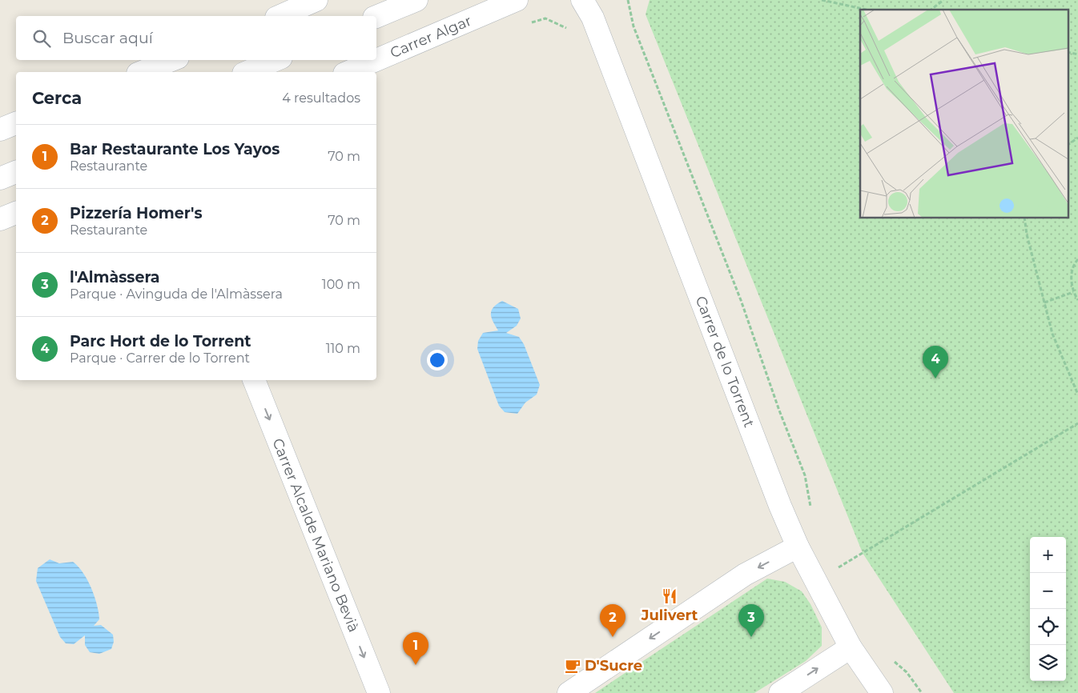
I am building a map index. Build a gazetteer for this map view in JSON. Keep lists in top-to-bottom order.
{
  "streets": {
    "street": ["Carrer Algar", "Carrer de lo Torrent", "Carrer Alcalde Mariano Bevià"]
  },
  "one_way": ["Carrer Alcalde Mariano Bevià"],
  "places": {
    "restaurant": ["Julivert"],
    "cafe": ["D'Sucre"]
  },
  "page": {
    "search": "Buscar aquí",
    "heading": ["Cerca", "4 resultados"],
    "list": [
      {
        "mark": "1",
        "name": "Bar Restaurante Los Yayos",
        "note": "Restaurante",
        "value": "70 m"
      },
      {
        "mark": "2",
        "name": "Pizzería Homer's",
        "note": "Restaurante",
        "value": "70 m"
      },
      {
        "mark": "3",
        "name": "l'Almàssera",
        "note": "Parque · Avinguda de l'Almàssera",
        "value": "100 m"
      },
      {
        "mark": "4",
        "name": "Parc Hort de lo Torrent",
        "note": "Parque · Carrer de lo Torrent",
        "value": "110 m"
      }
    ],
    "pins": [
      "4",
      "2",
      "3",
      "1"
    ],
    "map_buttons": ["+", "−"]
  }
}
